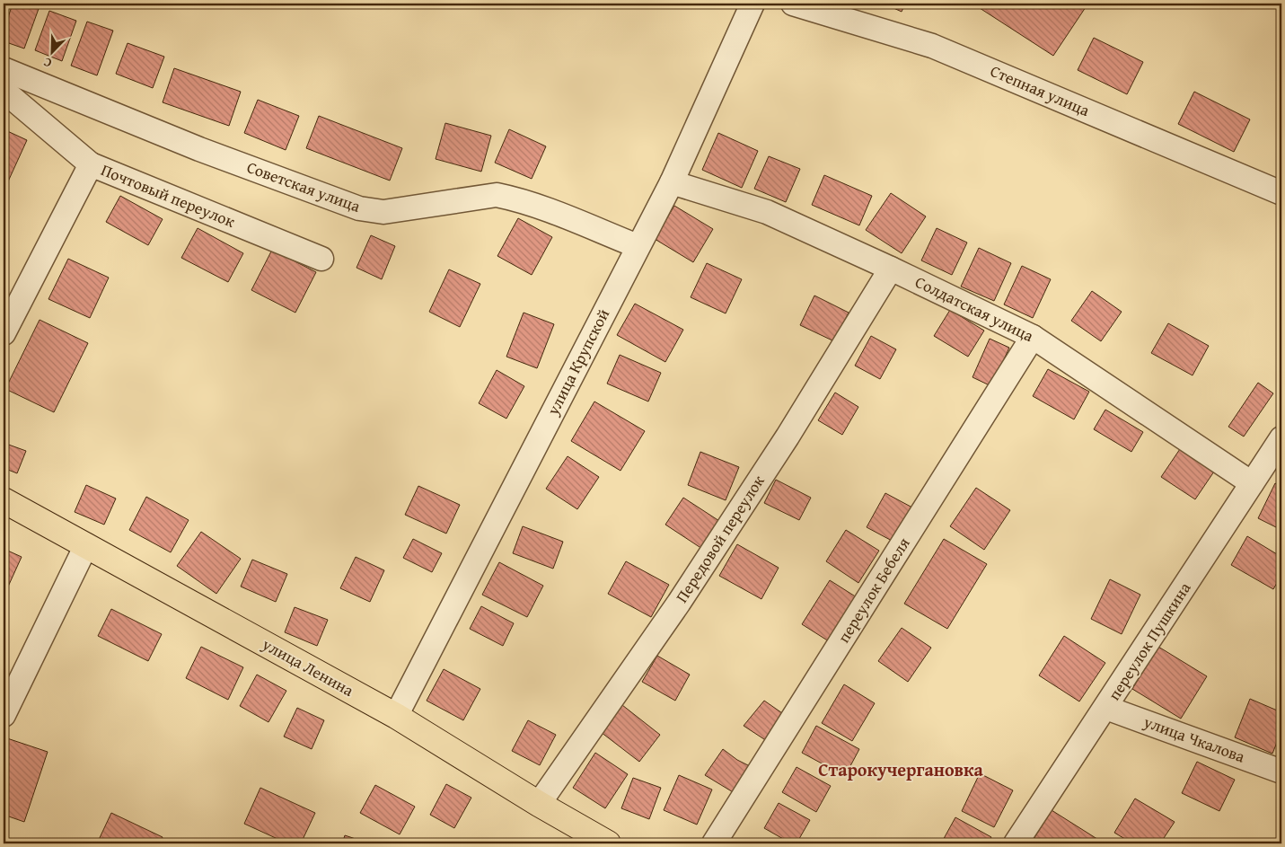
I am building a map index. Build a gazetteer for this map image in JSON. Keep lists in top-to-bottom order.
{
  "streets": {
    "main road": ["улица Ленина"],
    "street": [
      "Степная улица",
      "Советская улица",
      "Почтовый переулок",
      "Солдатская улица",
      "улица Крупской",
      "Передовой переулок",
      "переулок Бебеля",
      "переулок Пушкина",
      "улица Чкалова"
    ]
  },
  "crossings": [
    ["Советская улица", "улица Крупской"],
    ["Солдатская улица", "улица Крупской"],
    ["Солдатская улица", "Передовой переулок"],
    ["Солдатская улица", "переулок Бебеля"],
    ["Солдатская улица", "переулок Пушкина"],
    ["улица Крупской", "улица Ленина"],
    ["Передовой переулок", "улица Ленина"],
    ["переулок Пушкина", "улица Чкалова"]
  ],
  "districts": ["Старокучергановка"],
  "north": "bottom left"
}
